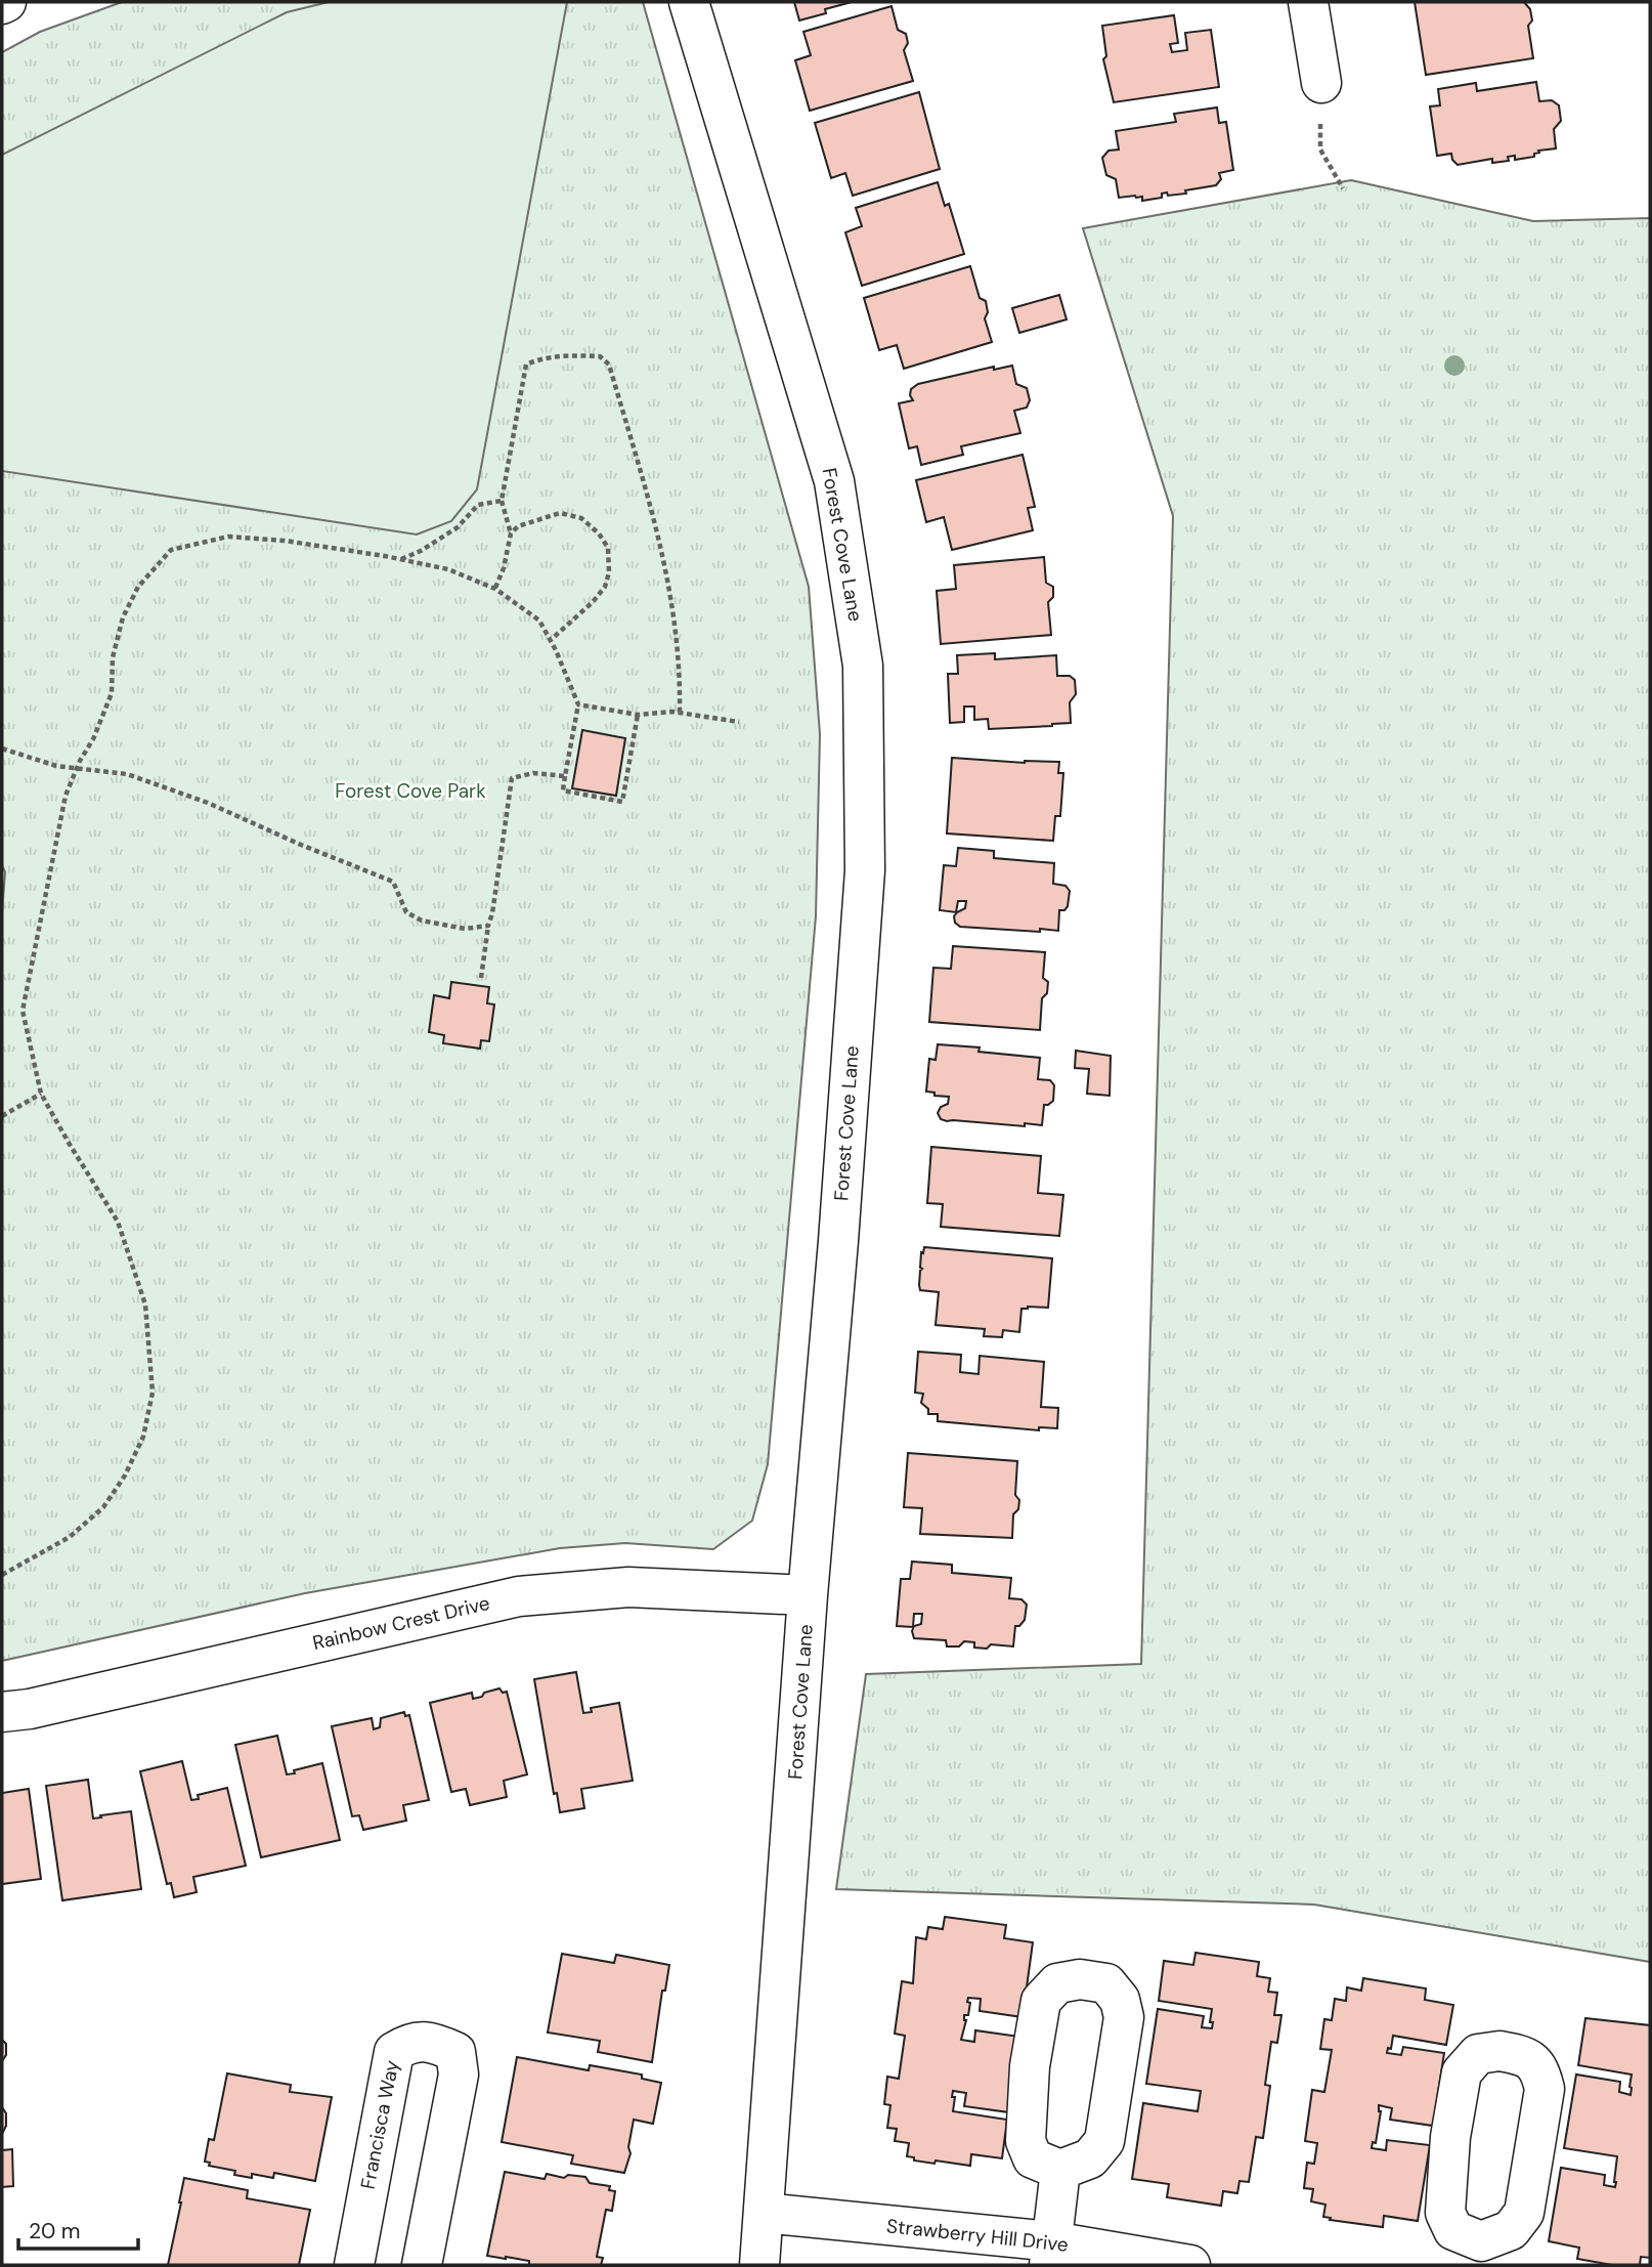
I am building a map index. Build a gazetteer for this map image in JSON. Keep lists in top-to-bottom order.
{
  "streets": {
    "street": [
      "Forest Cove Lane",
      "Rainbow Crest Drive",
      "Francisca Way",
      "Strawberry Hill Drive"
    ]
  },
  "crossings": [
    ["Forest Cove Lane", "Rainbow Crest Drive"],
    ["Forest Cove Lane", "Strawberry Hill Drive"]
  ],
  "parks": ["Forest Cove Park"],
  "scale_bar": "20 m"
}
